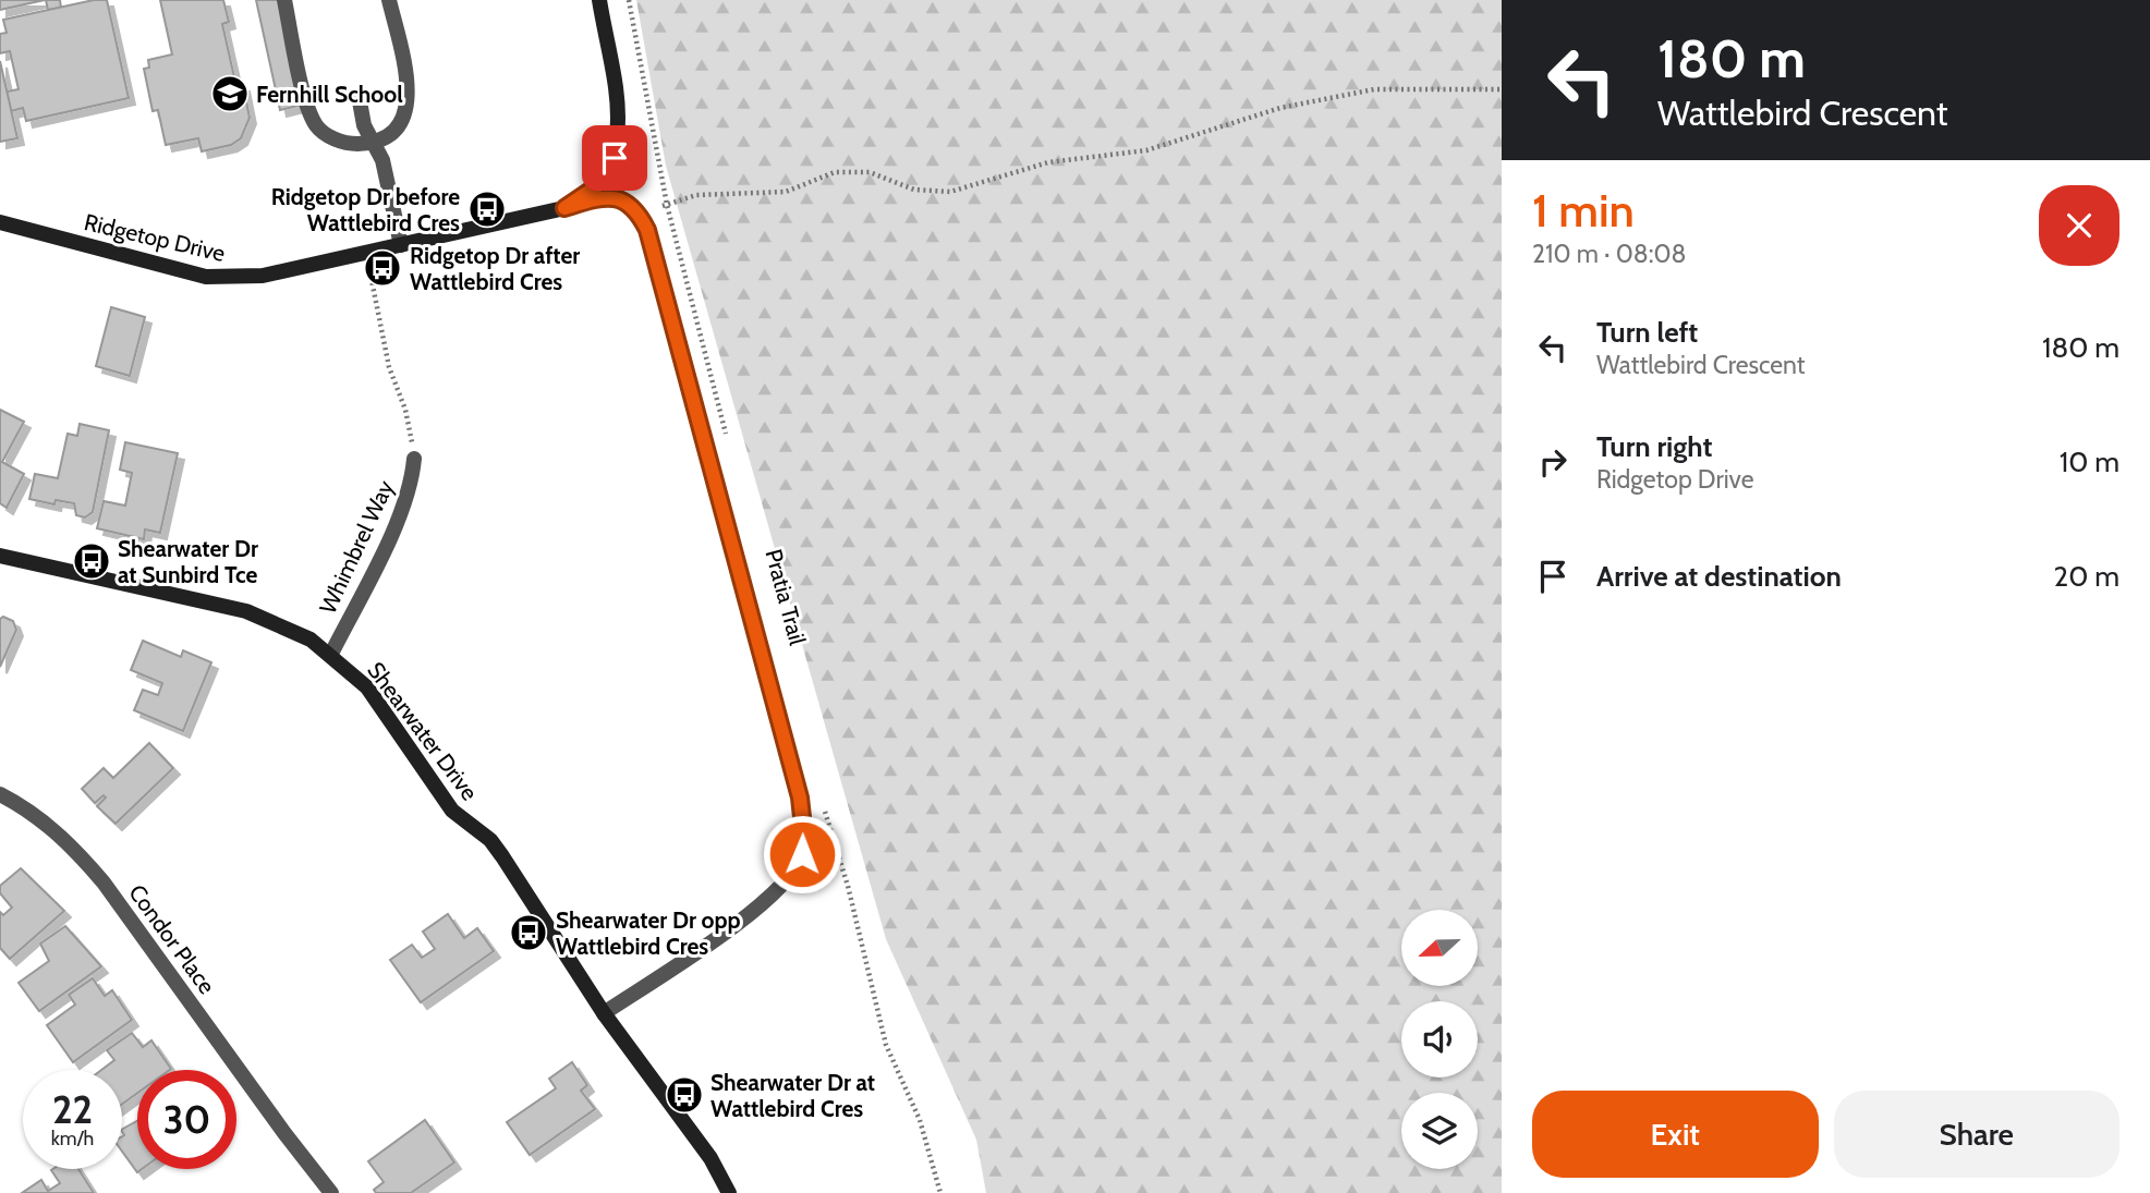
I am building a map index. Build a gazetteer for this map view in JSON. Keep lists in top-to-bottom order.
{
  "streets": {
    "street": [
      "Ridgetop Drive",
      "Whimbrel Way",
      "Shearwater Drive",
      "Condor Place"
    ]
  },
  "crossings": [
    ["Whimbrel Way", "Shearwater Drive"]
  ],
  "places": {
    "school or university": ["Fernhill School"],
    "bus stop": [
      "Ridgetop Dr before Wattlebird Cres",
      "Ridgetop Dr after Wattlebird Cres",
      "Shearwater Dr at Sunbird Tce",
      "Shearwater Dr opp Wattlebird Cres",
      "Shearwater Dr at Wattlebird Cres"
    ]
  },
  "north": "left",
  "page": {
    "turn": ["180 m", "Wattlebird Crescent"],
    "heading": ["1 min", "210 m · 08:08"],
    "list": [
      {
        "name": "Turn left",
        "note": "Wattlebird Crescent",
        "value": "180 m"
      },
      {
        "name": "Turn right",
        "note": "Ridgetop Drive",
        "value": "10 m"
      },
      {
        "name": "Arrive at destination",
        "value": "20 m"
      }
    ],
    "speed": "22 km/h",
    "limit": "30",
    "buttons": ["Exit", "Share"]
  }
}
